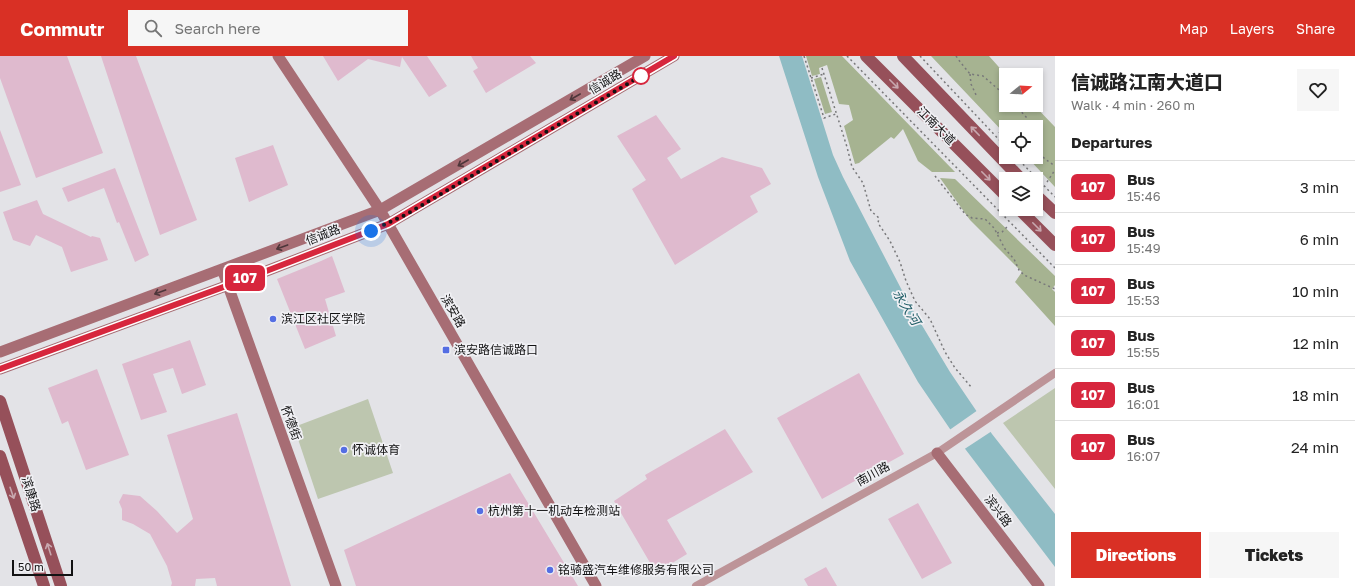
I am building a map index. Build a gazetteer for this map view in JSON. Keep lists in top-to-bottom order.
{
  "streets": {
    "main road": [
      "信诚路",
      "江南大道",
      "滨安路",
      "怀德街",
      "滨康路",
      "滨兴路"
    ],
    "street": ["南川路"]
  },
  "crossings": [
    ["信诚路", "滨安路"],
    ["信诚路", "怀德街"],
    ["南川路", "滨兴路"]
  ],
  "water": ["永久河"],
  "places": {
    "other": [
      "滨江区社区学院",
      "怀诚体育",
      "杭州第十一机动车检测站",
      "铭骑盛汽车维修服务有限公司"
    ],
    "transit": ["滨安路信诚路口"]
  },
  "lines": ["bus line 107"],
  "scale_bar": "50 m",
  "north": "right",
  "page": {
    "header": "Commutr",
    "search": "Search here",
    "nav": ["Map", "Layers", "Share"],
    "on_map": "107",
    "heading": [
      ["信诚路江南大道口", "Walk · 4 min · 260 m"],
      "Departures"
    ],
    "list": [
      {
        "mark": "107",
        "name": "Bus",
        "note": "15:46",
        "value": "3 min"
      },
      {
        "mark": "107",
        "name": "Bus",
        "note": "15:49",
        "value": "6 min"
      },
      {
        "mark": "107",
        "name": "Bus",
        "note": "15:53",
        "value": "10 min"
      },
      {
        "mark": "107",
        "name": "Bus",
        "note": "15:55",
        "value": "12 min"
      },
      {
        "mark": "107",
        "name": "Bus",
        "note": "16:01",
        "value": "18 min"
      },
      {
        "mark": "107",
        "name": "Bus",
        "note": "16:07",
        "value": "24 min"
      }
    ],
    "buttons": ["Directions", "Tickets"],
    "scale": "50 m"
  }
}
